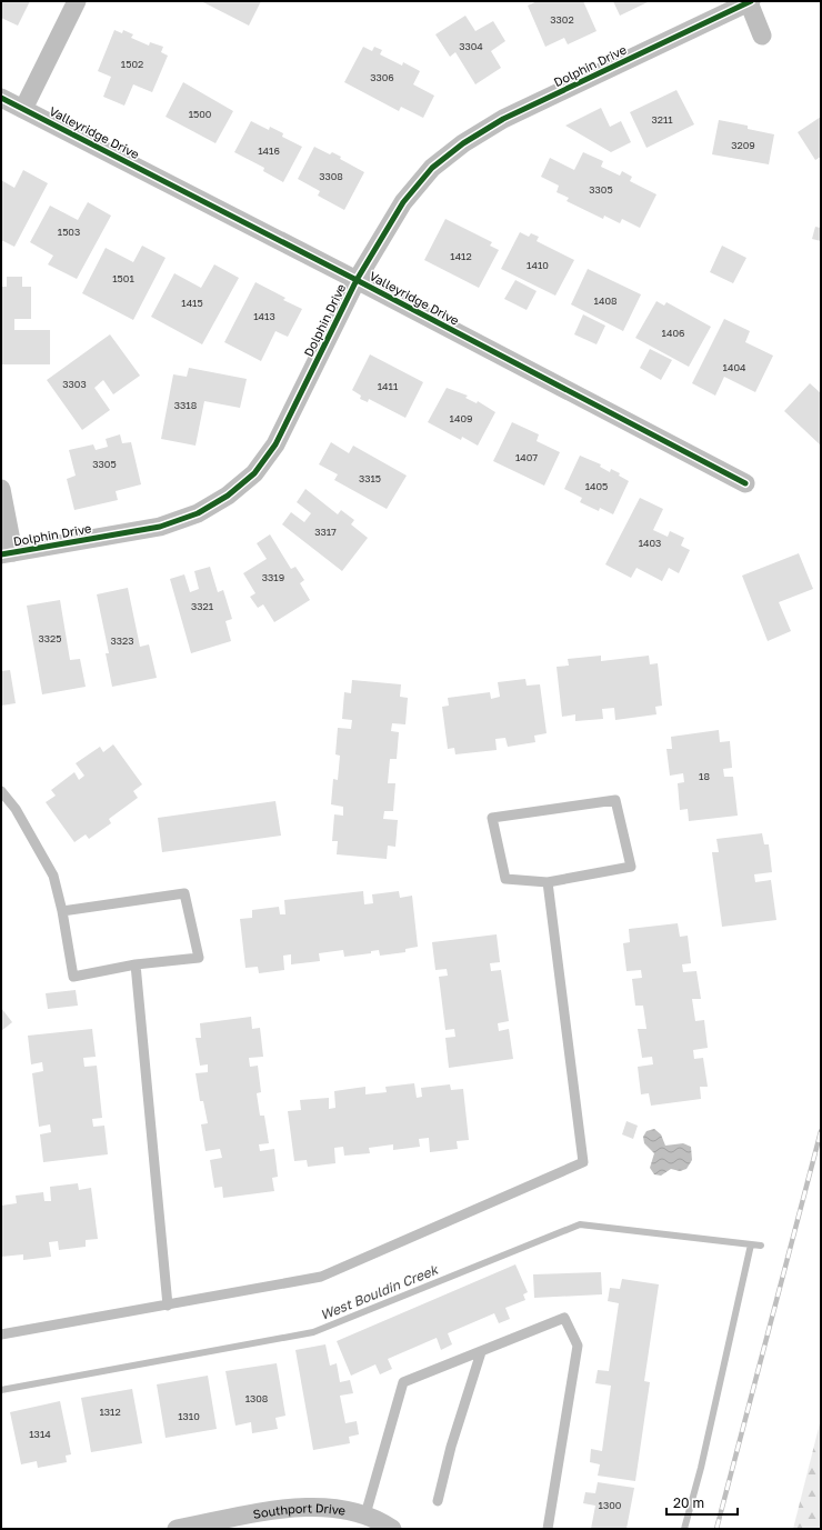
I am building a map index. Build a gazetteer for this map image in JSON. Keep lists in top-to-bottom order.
{
  "streets": {
    "street": ["Dolphin Drive", "Valleyridge Drive", "Southport Drive"]
  },
  "crossings": [
    ["Dolphin Drive", "Valleyridge Drive"]
  ],
  "water": ["West Bouldin Creek"],
  "house_numbers": [
    "3302",
    "3304",
    "1502",
    "3306",
    "1500",
    "3211",
    "3209",
    "1416",
    "3308",
    "3305",
    "1503",
    "1412",
    "1410",
    "1501",
    "1408",
    "1415",
    "1413",
    "1406",
    "1404",
    "3303",
    "1411",
    "3318",
    "1409",
    "1407",
    "3305",
    "3315",
    "1405",
    "3317",
    "1403",
    "3319",
    "3321",
    "3325",
    "3323",
    "18",
    "1308",
    "1312",
    "1310",
    "1314",
    "1300"
  ],
  "scale_bar": "20 m"
}
